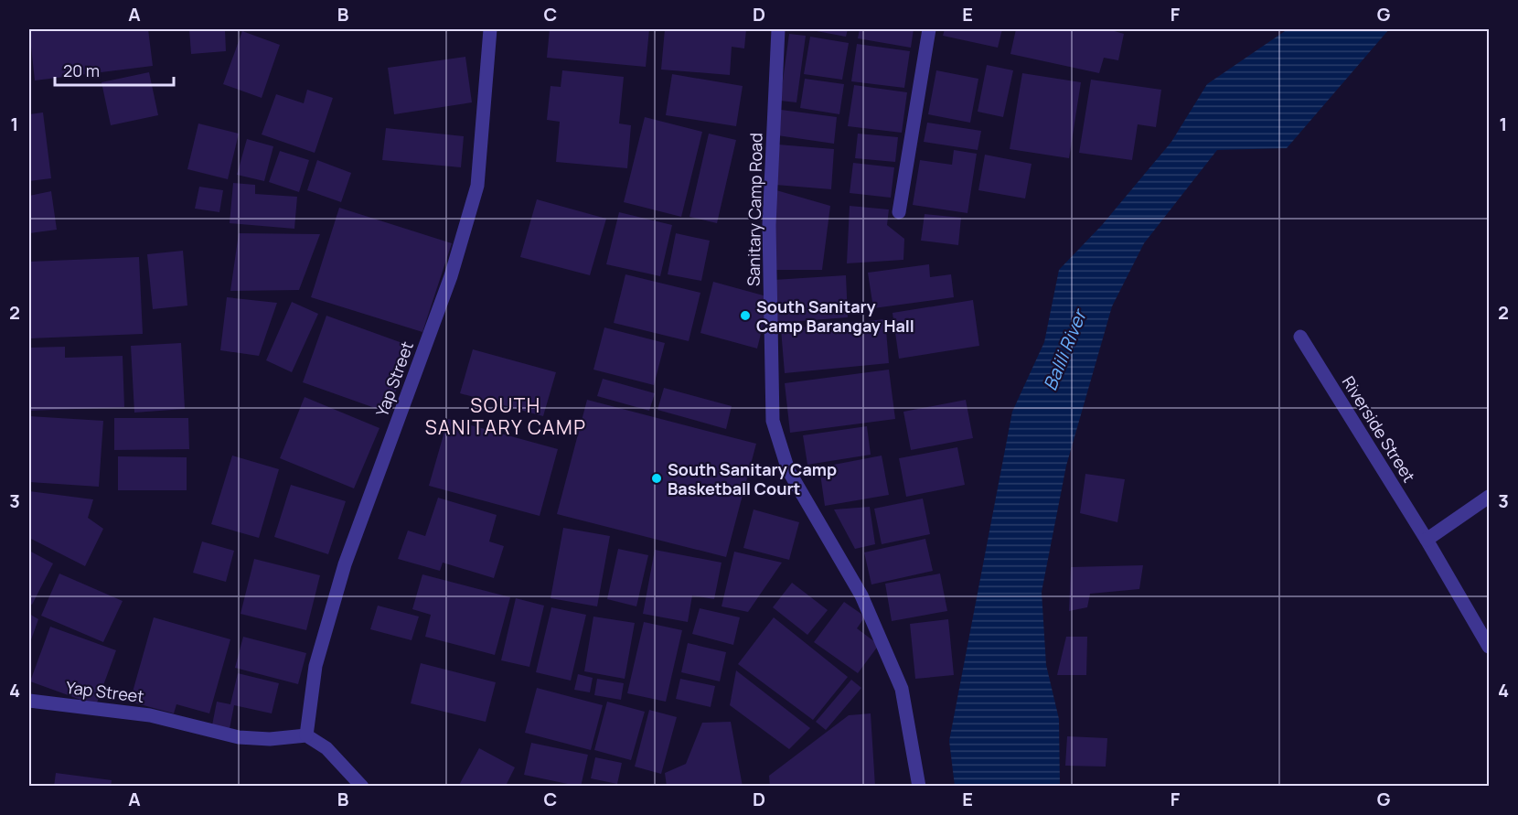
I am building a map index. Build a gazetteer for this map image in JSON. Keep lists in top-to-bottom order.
{
  "streets": {
    "street": ["Sanitary Camp Road", "Yap Street", "Riverside Street"]
  },
  "districts": ["SOUTH SANITARY CAMP"],
  "water": ["Balili River"],
  "places": ["South Sanitary Camp Barangay Hall", "South Sanitary Camp Basketball Court"],
  "scale_bar": "20 m",
  "grid": {
    "columns": [
      "A",
      "B",
      "C",
      "D",
      "E",
      "F",
      "G"
    ],
    "rows": [
      "1",
      "2",
      "3",
      "4"
    ]
  }
}
